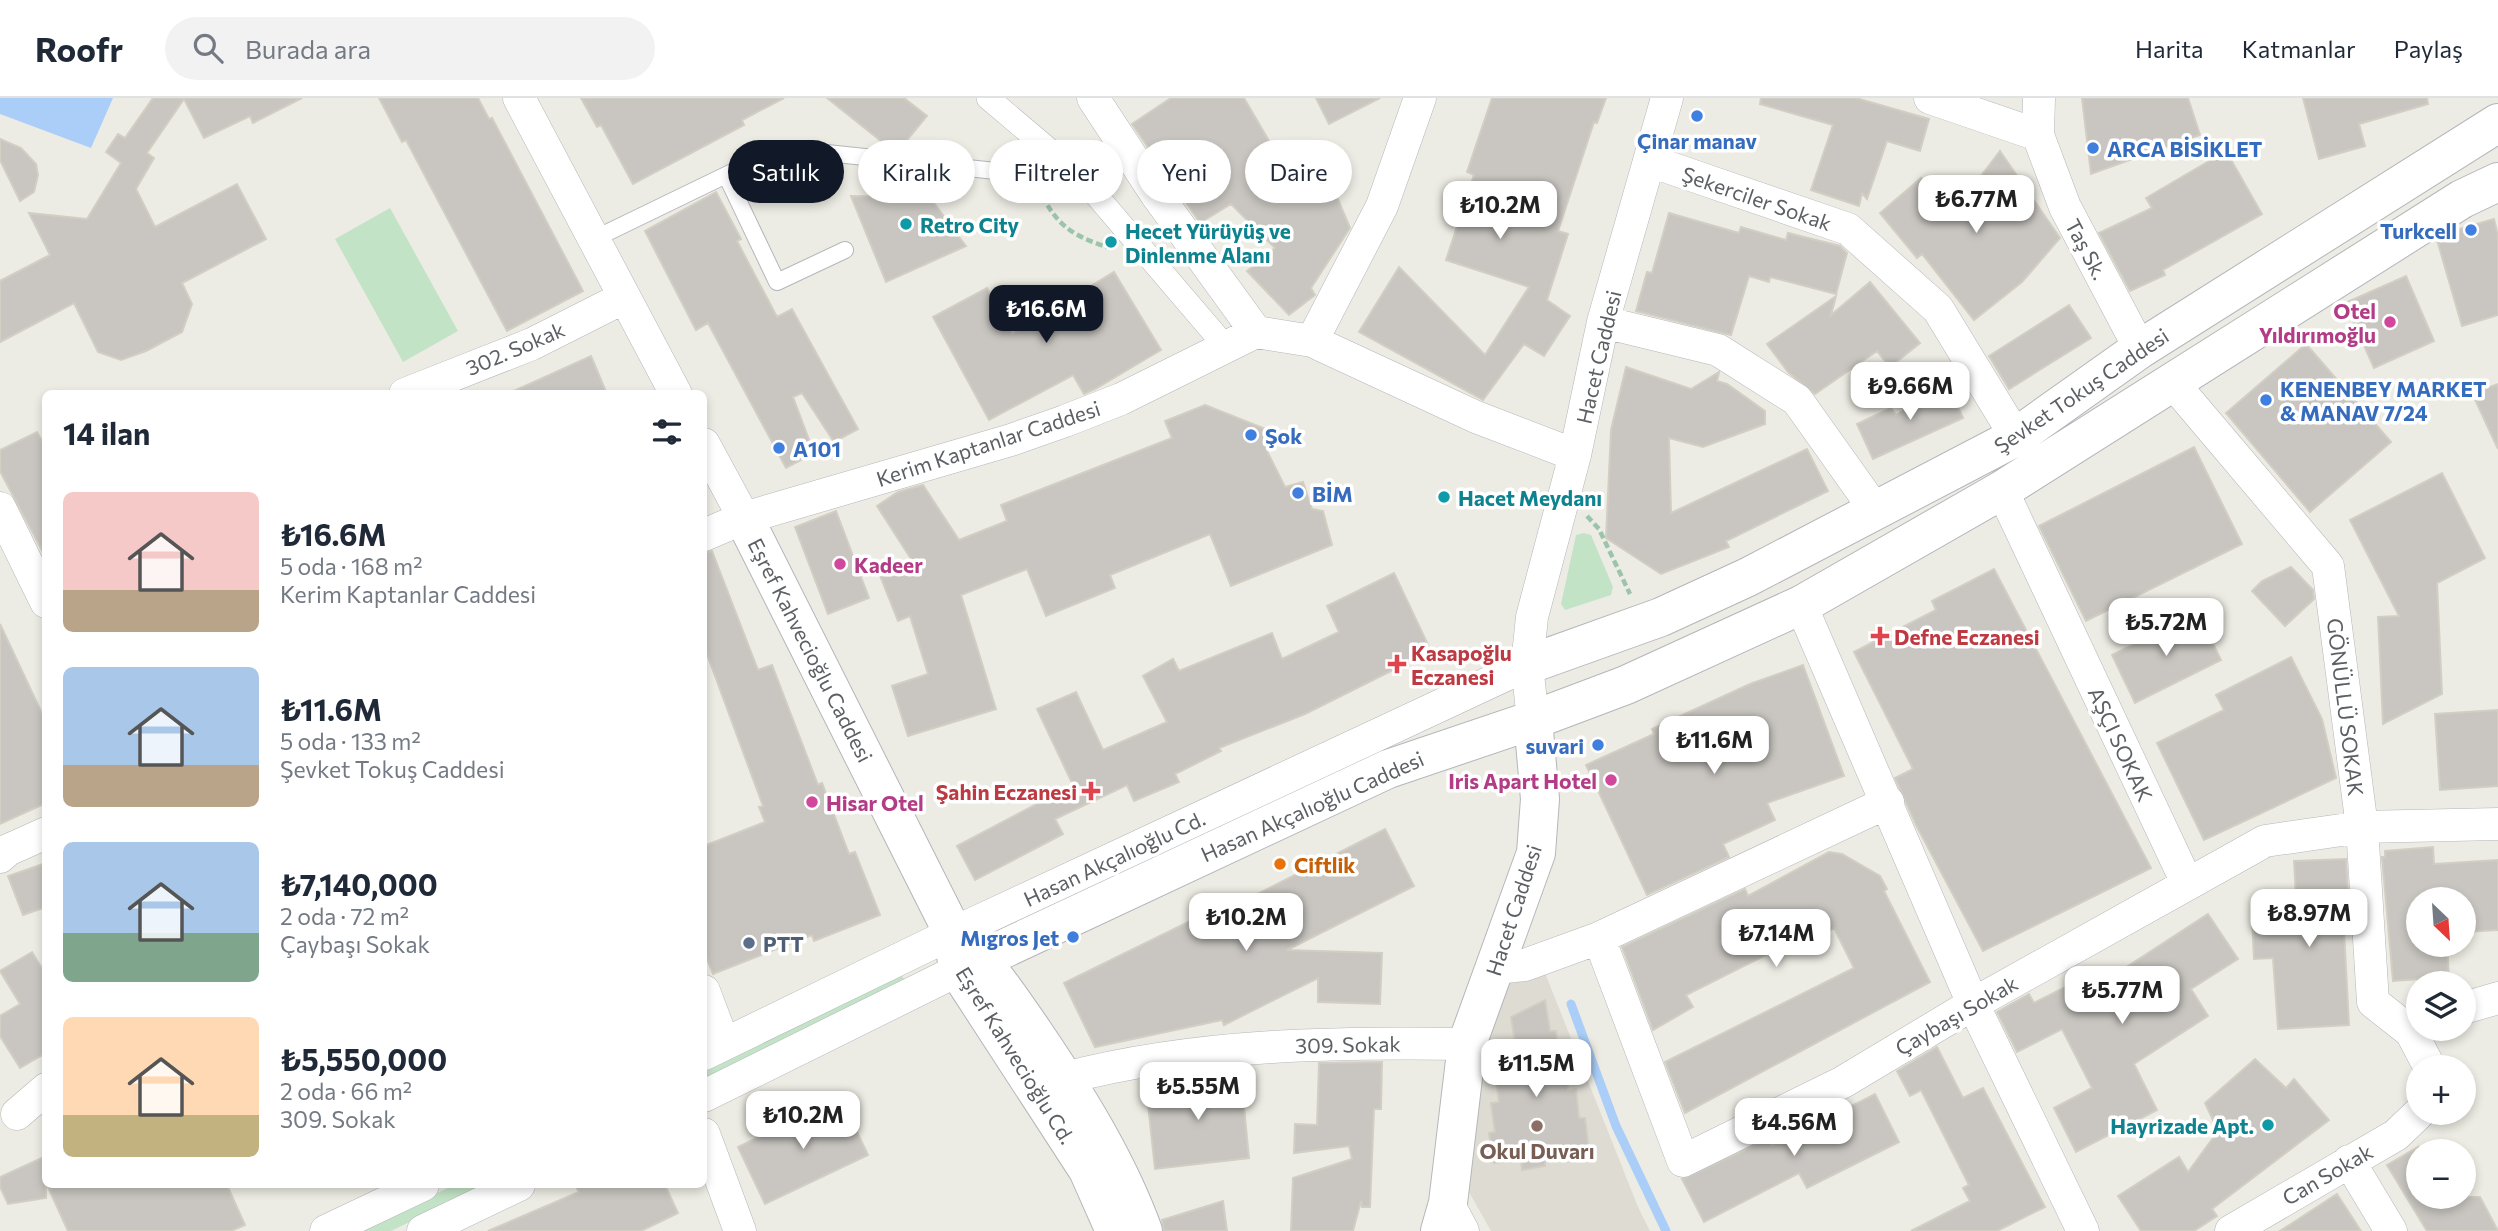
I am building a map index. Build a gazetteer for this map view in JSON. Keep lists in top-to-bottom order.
{
  "streets": {
    "main road": [
      "Hacet Caddesi",
      "Şevket Tokuş Caddesi",
      "Eşref Kahvecioğlu Caddesi",
      "Hasan Akçalıoğlu Caddesi",
      "Eşref Kahvecioğlu Cd."
    ],
    "street": [
      "Şekerciler Sokak",
      "Taş Sk.",
      "302. Sokak",
      "Kerim Kaptanlar Caddesi",
      "GÖNÜLLÜ SOKAK",
      "AŞÇI SOKAK",
      "Hasan Akçalıoğlu Cd.",
      "Çaybaşı Sokak",
      "309. Sokak",
      "Can Sokak"
    ]
  },
  "crossings": [
    ["Şekerciler Sokak", "Hacet Caddesi"],
    ["Şekerciler Sokak", "Şevket Tokuş Caddesi"],
    ["Taş Sk.", "Şevket Tokuş Caddesi"],
    ["Hacet Caddesi", "Şevket Tokuş Caddesi"],
    ["Hacet Caddesi", "Hasan Akçalıoğlu Caddesi"],
    ["Hacet Caddesi", "Hasan Akçalıoğlu Cd."],
    ["Hacet Caddesi", "309. Sokak"],
    ["Şevket Tokuş Caddesi", "GÖNÜLLÜ SOKAK"],
    ["Şevket Tokuş Caddesi", "AŞÇI SOKAK"],
    ["Şevket Tokuş Caddesi", "Hasan Akçalıoğlu Caddesi"],
    ["Şevket Tokuş Caddesi", "Hasan Akçalıoğlu Cd."],
    ["Kerim Kaptanlar Caddesi", "Eşref Kahvecioğlu Caddesi"],
    ["Eşref Kahvecioğlu Caddesi", "Hasan Akçalıoğlu Cd."],
    ["Eşref Kahvecioğlu Caddesi", "Eşref Kahvecioğlu Cd."],
    ["GÖNÜLLÜ SOKAK", "Çaybaşı Sokak"],
    ["AŞÇI SOKAK", "Çaybaşı Sokak"],
    ["Hasan Akçalıoğlu Caddesi", "Eşref Kahvecioğlu Cd."],
    ["Hasan Akçalıoğlu Cd.", "Eşref Kahvecioğlu Cd."],
    ["309. Sokak", "Eşref Kahvecioğlu Cd."]
  ],
  "places": {
    "other": [
      "Çinar manav",
      "ARCA BİSİKLET",
      "Retro City",
      "Turkcell",
      "Hecet Yürüyüş ve Dinlenme Alanı",
      "Otel Yıldırımoğlu",
      "KENENBEY MARKET & MANAV 7/24",
      "Şok",
      "A101",
      "BİM",
      "Hacet Meydanı",
      "Kadeer",
      "suvari",
      "Iris Apart Hotel",
      "Hisar Otel",
      "Ciftlik",
      "Mıgros Jet",
      "PTT",
      "Hayrizade Apt.",
      "Okul Duvarı"
    ],
    "health": ["Defne Eczanesi", "Kasapoğlu Eczanesi", "Şahin Eczanesi"]
  },
  "north": "bottom right",
  "page": {
    "header": "Roofr",
    "search": "Burada ara",
    "nav": ["Harita", "Katmanlar", "Paylaş"],
    "chip": [
      "Satılık",
      "Kiralık",
      "Filtreler",
      "Yeni",
      "Daire"
    ],
    "price": [
      "₺6.77M",
      "₺10.2M",
      "₺16.6M",
      "₺9.66M",
      "₺5.72M",
      "₺11.6M",
      "₺8.97M",
      "₺10.2M",
      "₺7.14M",
      "₺5.77M",
      "₺11.5M",
      "₺5.55M",
      "₺10.2M",
      "₺4.56M"
    ],
    "heading": "14 ilan",
    "list": [
      {
        "name": "₺16.6M",
        "note": "5 oda · 168 m² · Kerim Kaptanlar Caddesi"
      },
      {
        "name": "₺11.6M",
        "note": "5 oda · 133 m² · Şevket Tokuş Caddesi"
      },
      {
        "name": "₺7,140,000",
        "note": "2 oda · 72 m² · Çaybaşı Sokak"
      },
      {
        "name": "₺5,550,000",
        "note": "2 oda · 66 m² · 309. Sokak"
      }
    ],
    "map_buttons": ["+", "−"]
  }
}
